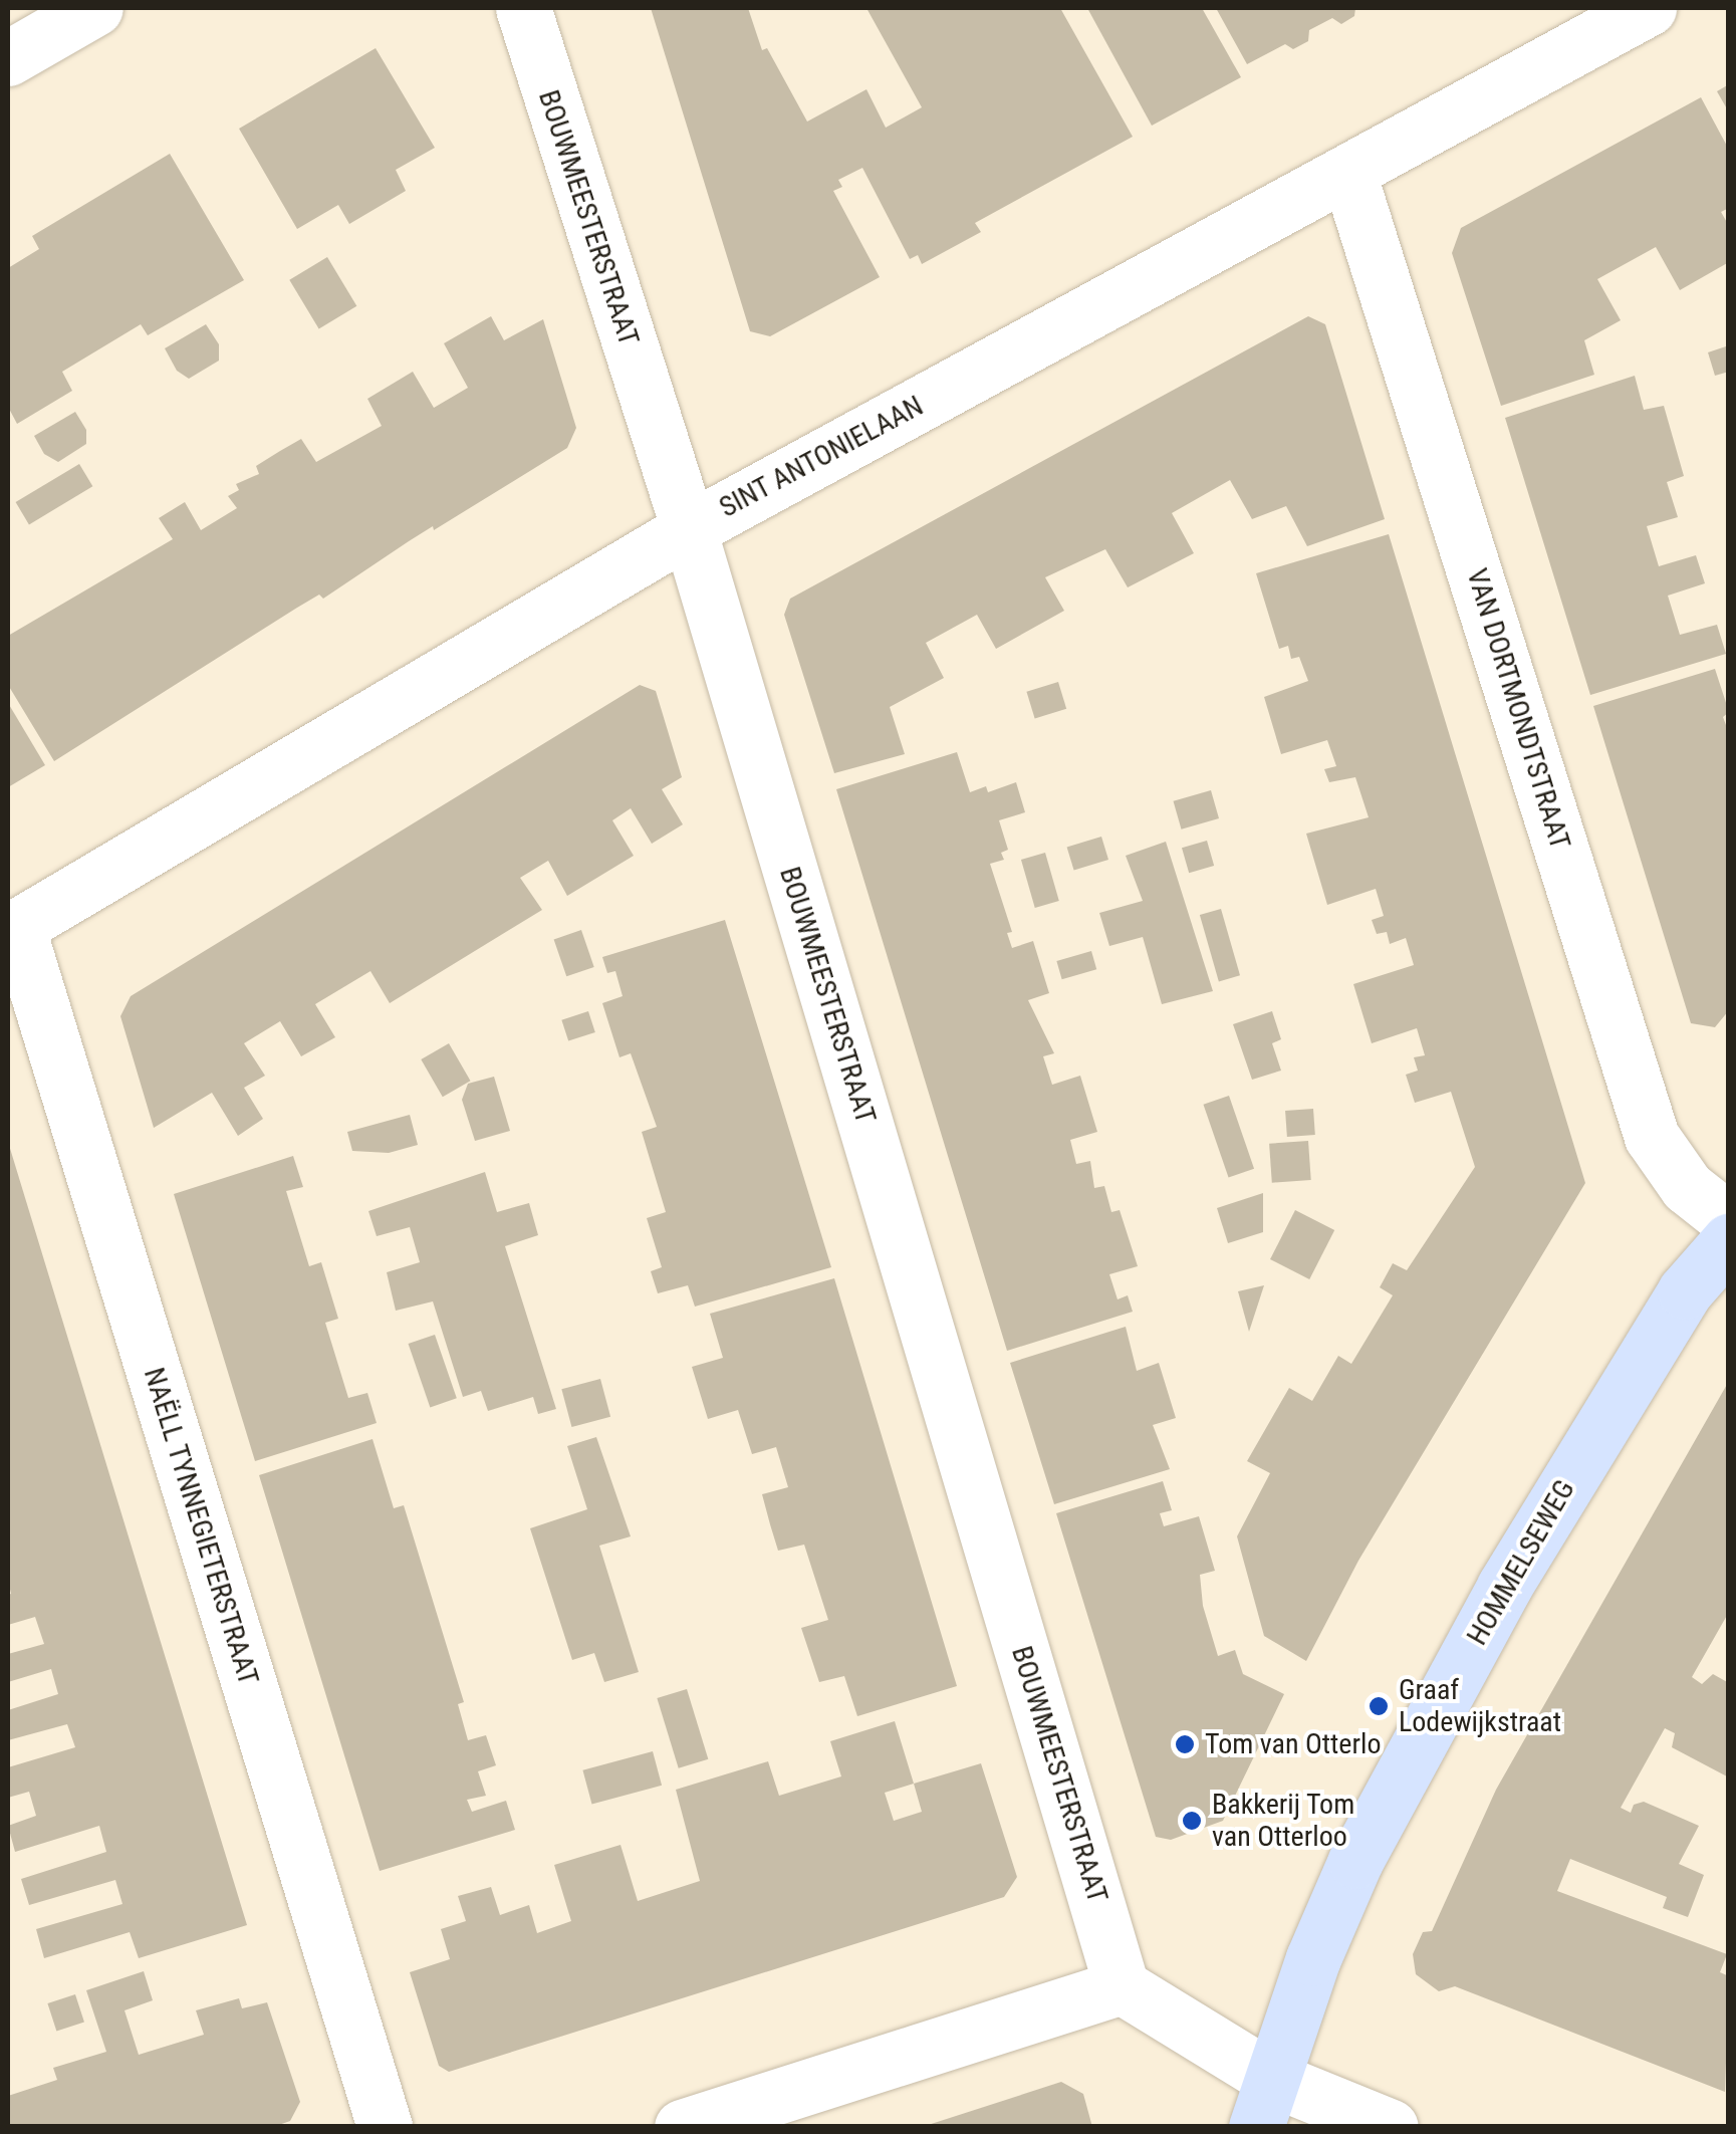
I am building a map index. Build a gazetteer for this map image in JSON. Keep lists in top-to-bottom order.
{
  "streets": {
    "street": [
      "BOUWMEESTERSTRAAT",
      "SINT ANTONIELAAN",
      "VAN DORTMONDTSTRAAT",
      "NAËLL TYNNEGIETERSTRAAT",
      "HOMMELSEWEG"
    ]
  },
  "crossings": [
    ["BOUWMEESTERSTRAAT", "SINT ANTONIELAAN"],
    ["SINT ANTONIELAAN", "VAN DORTMONDTSTRAAT"],
    ["SINT ANTONIELAAN", "NAËLL TYNNEGIETERSTRAAT"]
  ],
  "places": ["Graaf Lodewijkstraat", "Tom van Otterlo", "Bakkerij Tom van Otterloo"]
}
